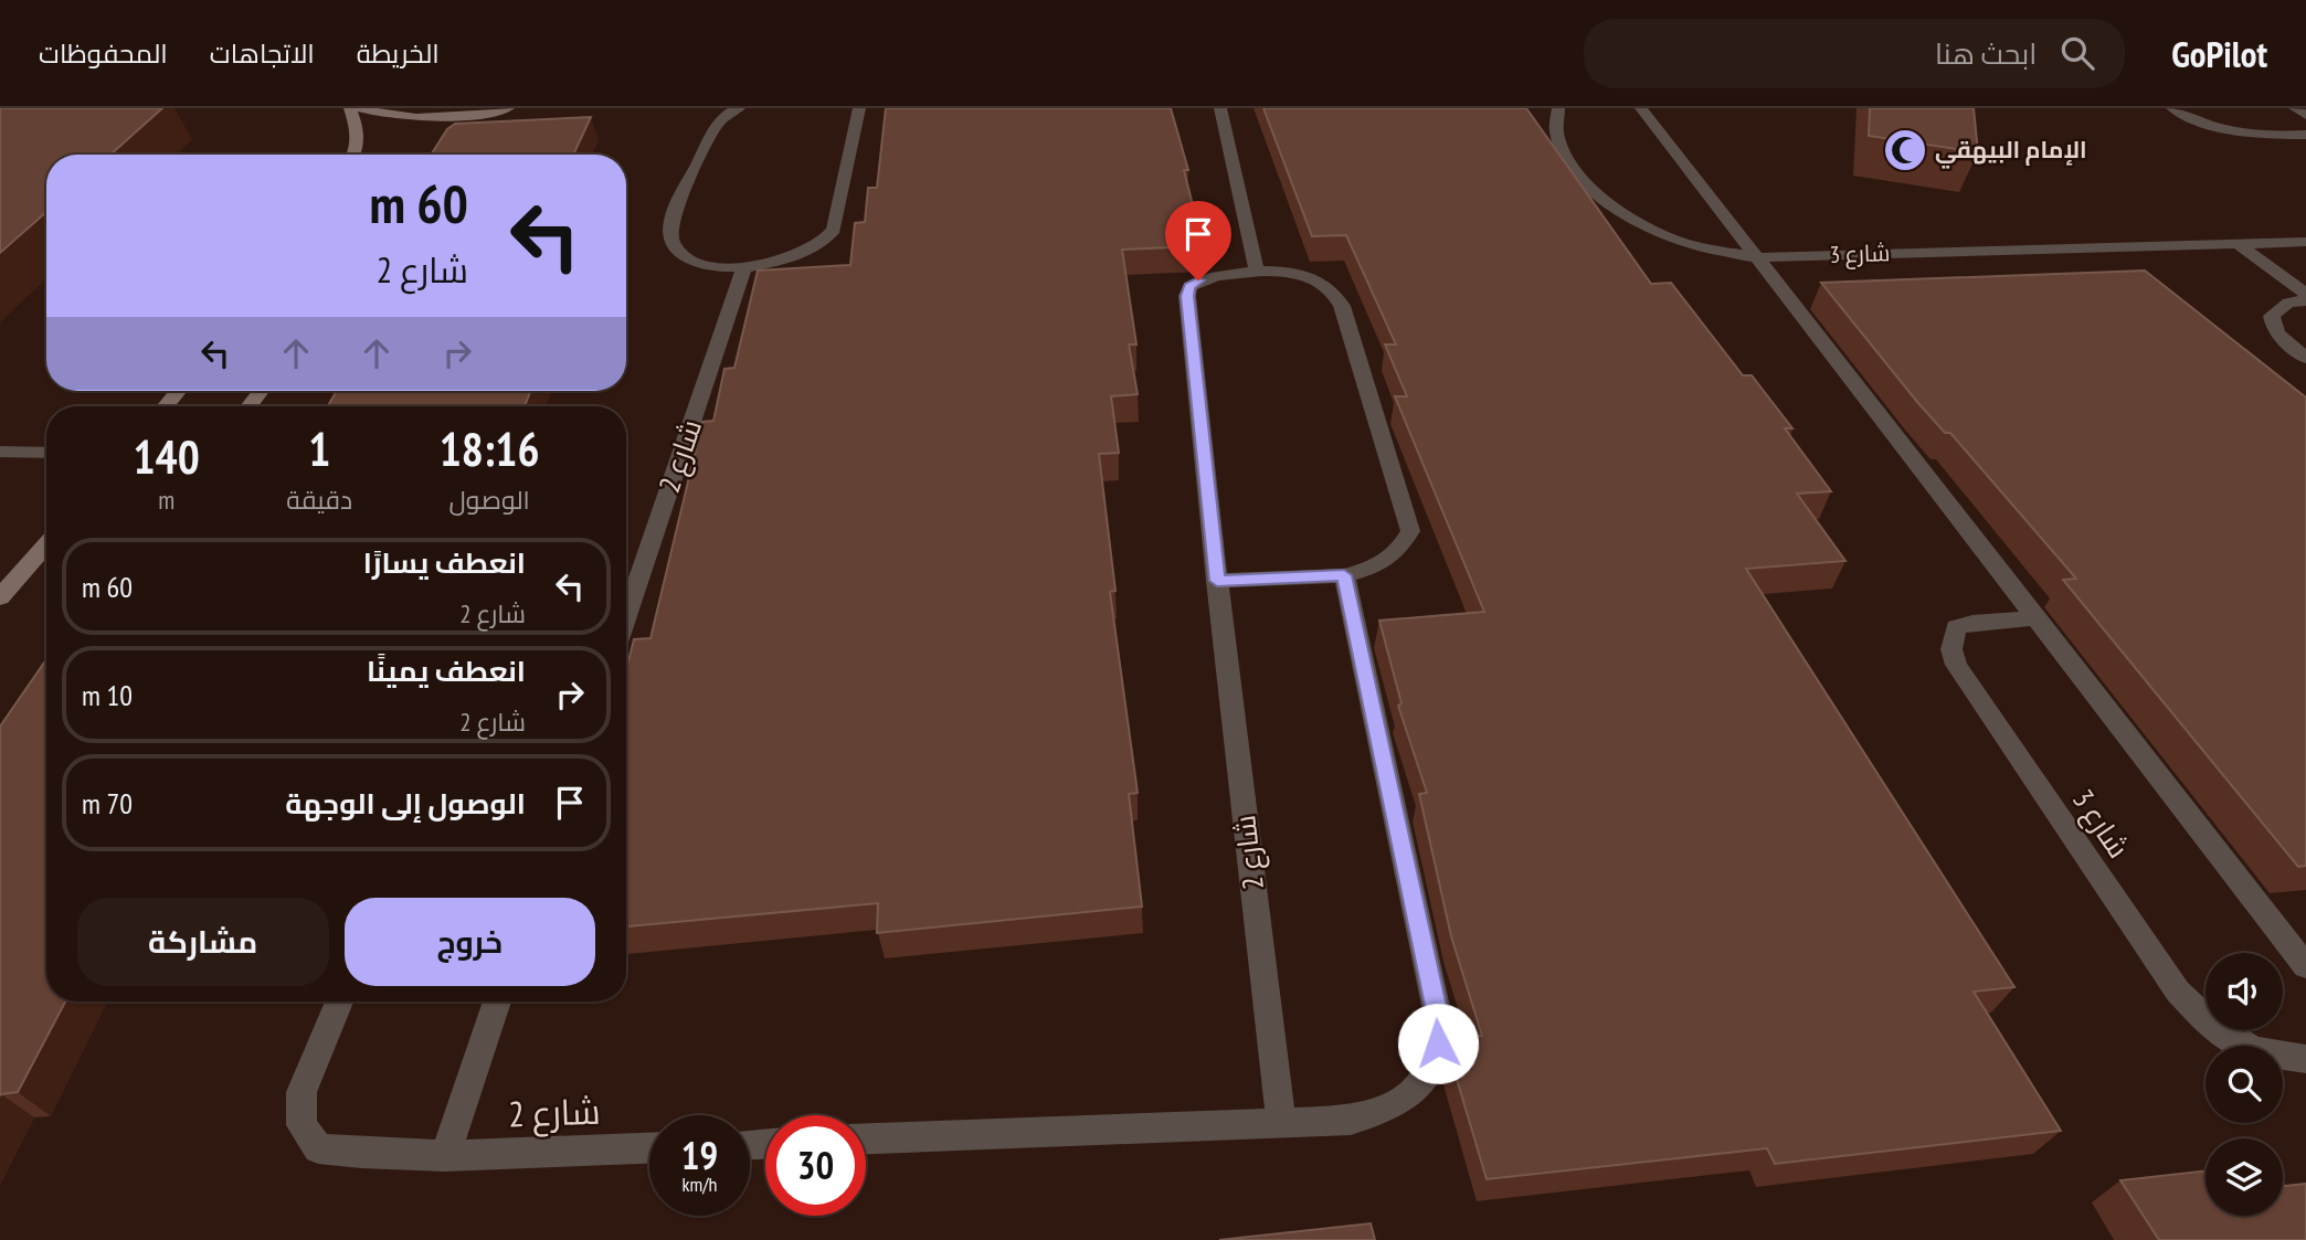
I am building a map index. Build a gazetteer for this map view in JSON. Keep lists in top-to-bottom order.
{
  "streets": {
    "street": ["شارع 3", "شارع 2"]
  },
  "places": {
    "mosque": ["الإمام البيهقي"]
  },
  "page": {
    "header": "GoPilot",
    "search": "ابحث هنا",
    "nav": ["الخريطة", "الاتجاهات", "المحفوظات"],
    "turn": ["60 m", "شارع 2"],
    "eta": [
      "18:16",
      "الوصول",
      "1",
      "دقيقة",
      "140",
      "m"
    ],
    "list": [
      {
        "name": "انعطف يسارًا",
        "note": "شارع 2",
        "value": "60 m"
      },
      {
        "name": "انعطف يمينًا",
        "note": "شارع 2",
        "value": "10 m"
      },
      {
        "name": "الوصول إلى الوجهة",
        "value": "70 m"
      }
    ],
    "buttons": ["خروج", "مشاركة"],
    "speed": "19 km/h",
    "limit": "30"
  }
}
